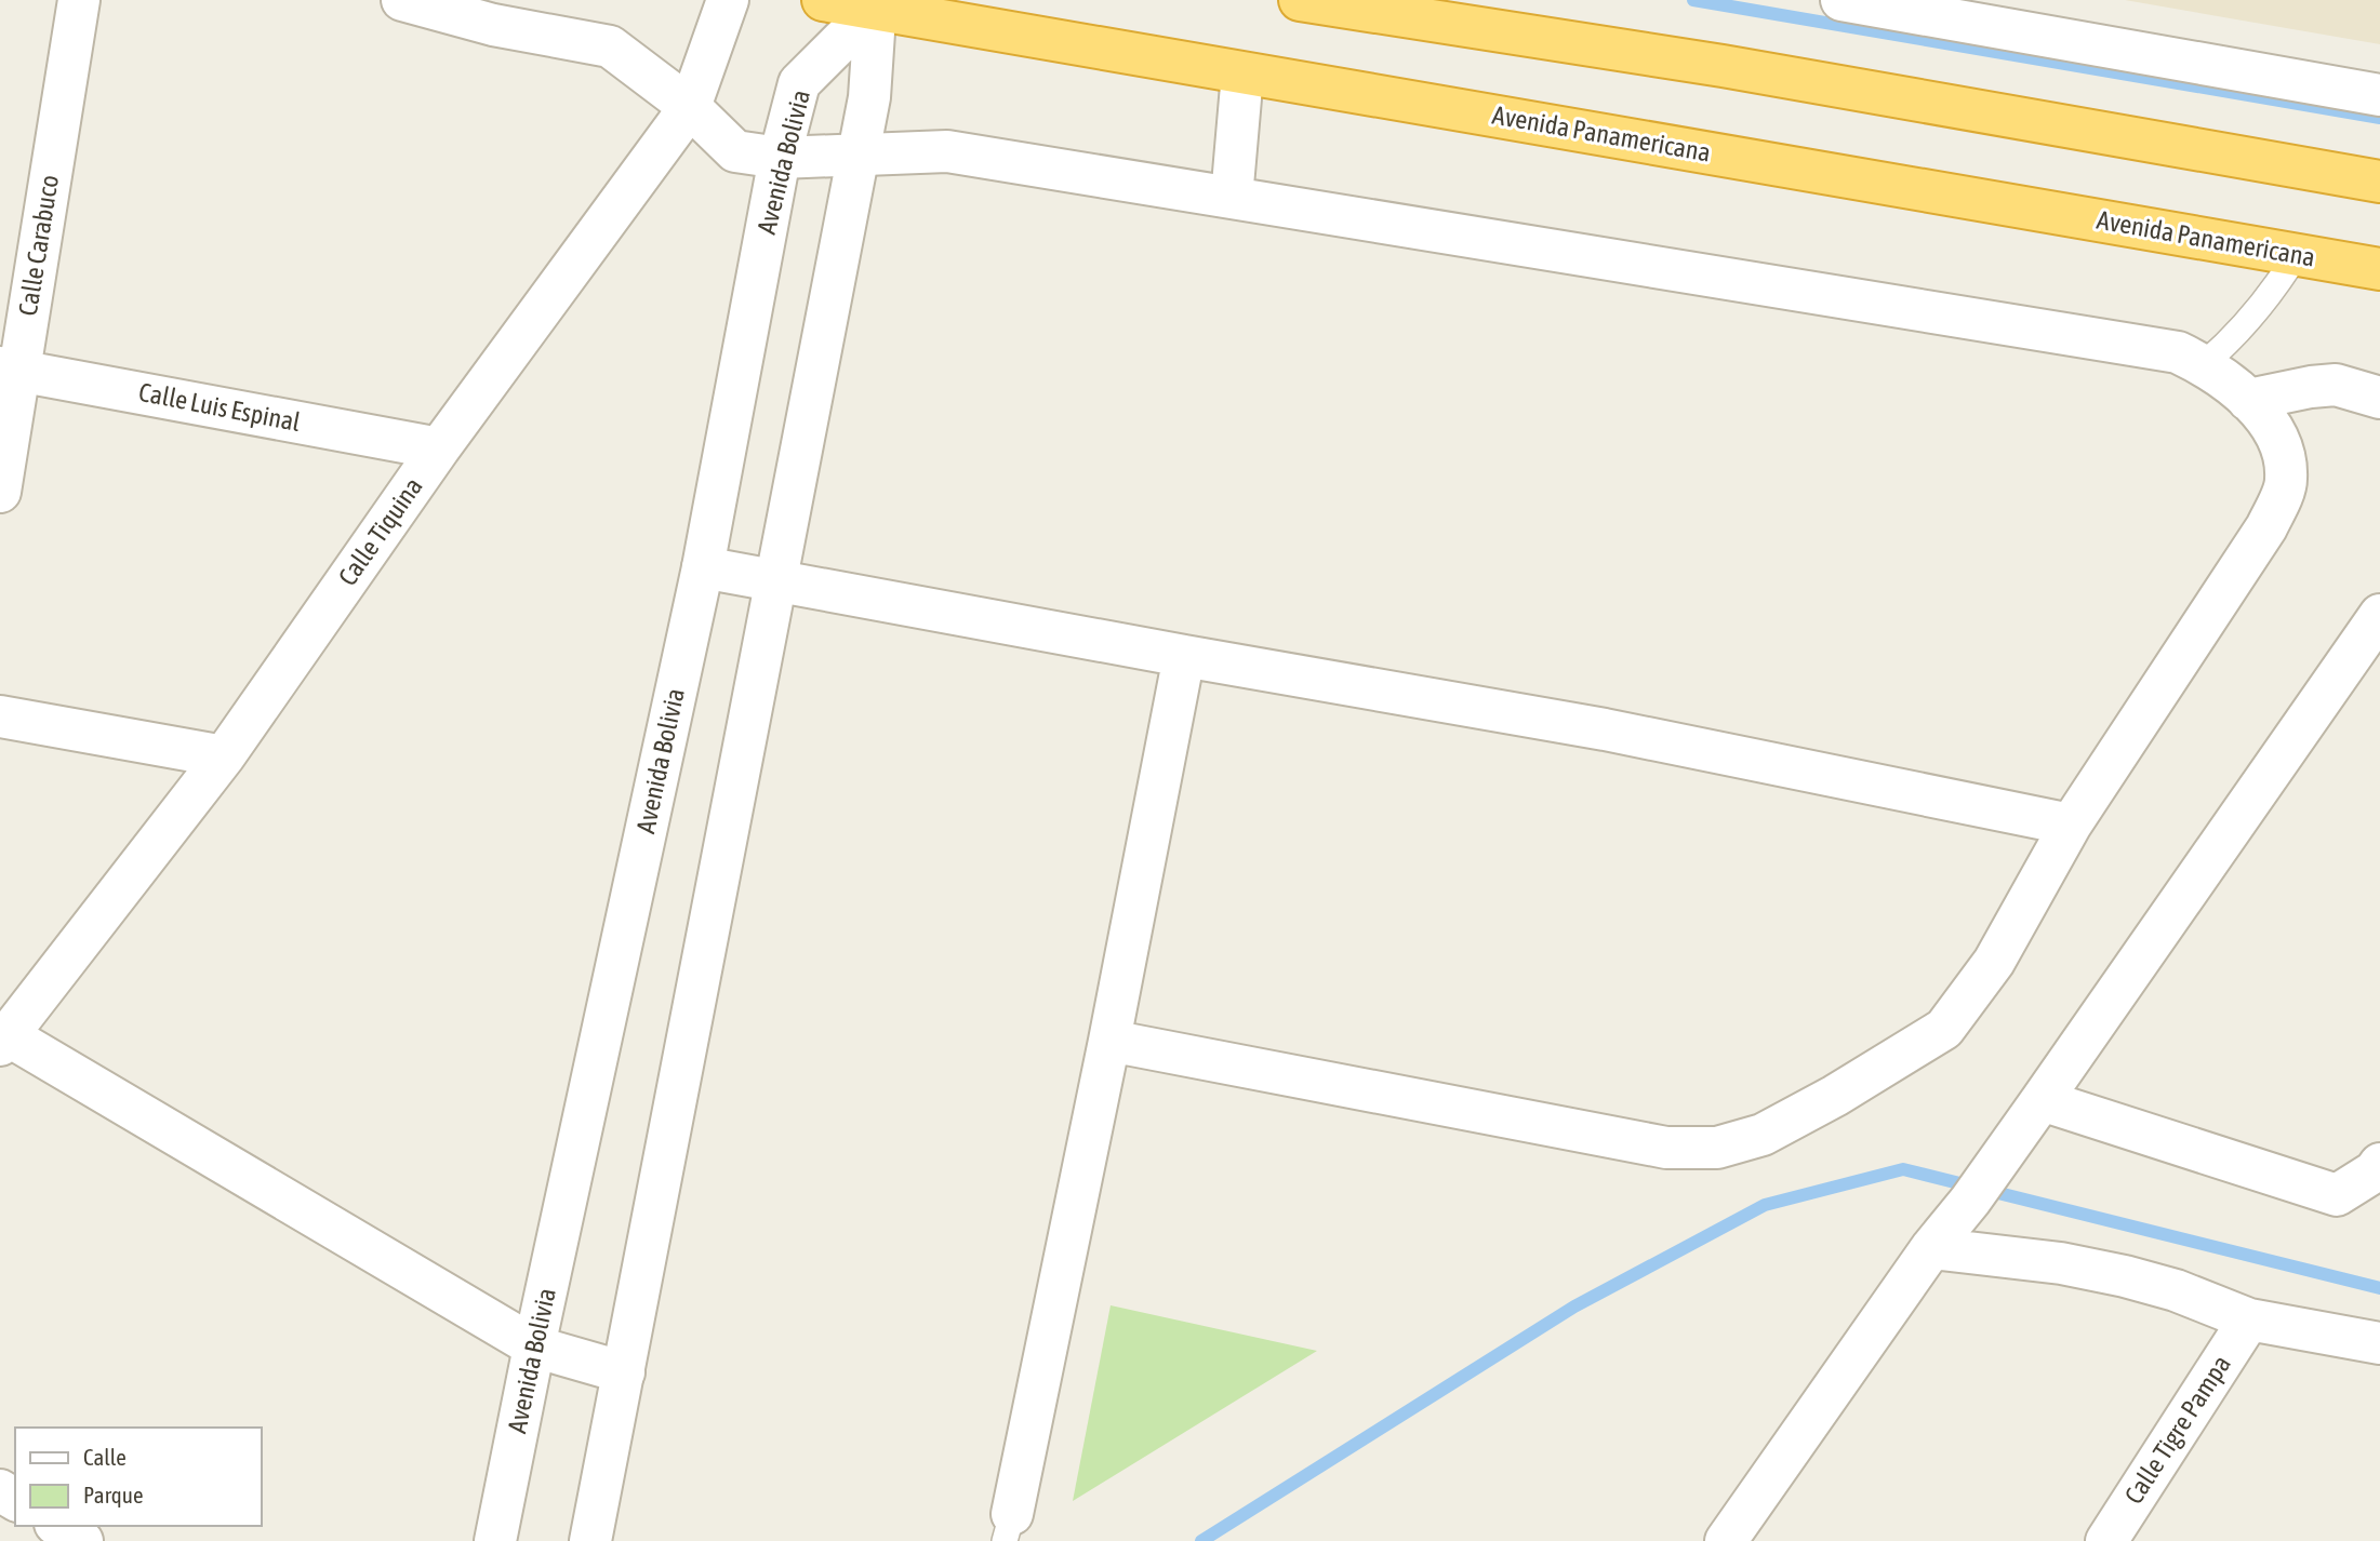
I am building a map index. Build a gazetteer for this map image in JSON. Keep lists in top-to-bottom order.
{
  "streets": {
    "highway": ["Avenida Panamericana"],
    "street": [
      "Avenida Bolivia",
      "Calle Carabuco",
      "Calle Luis Espinal",
      "Calle Tiquina",
      "Calle Tigre Pampa"
    ]
  },
  "crossings": [
    ["Avenida Panamericana", "Avenida Bolivia"],
    ["Calle Carabuco", "Calle Luis Espinal"],
    ["Calle Luis Espinal", "Calle Tiquina"]
  ],
  "legend": ["Calle", "Parque"]
}
